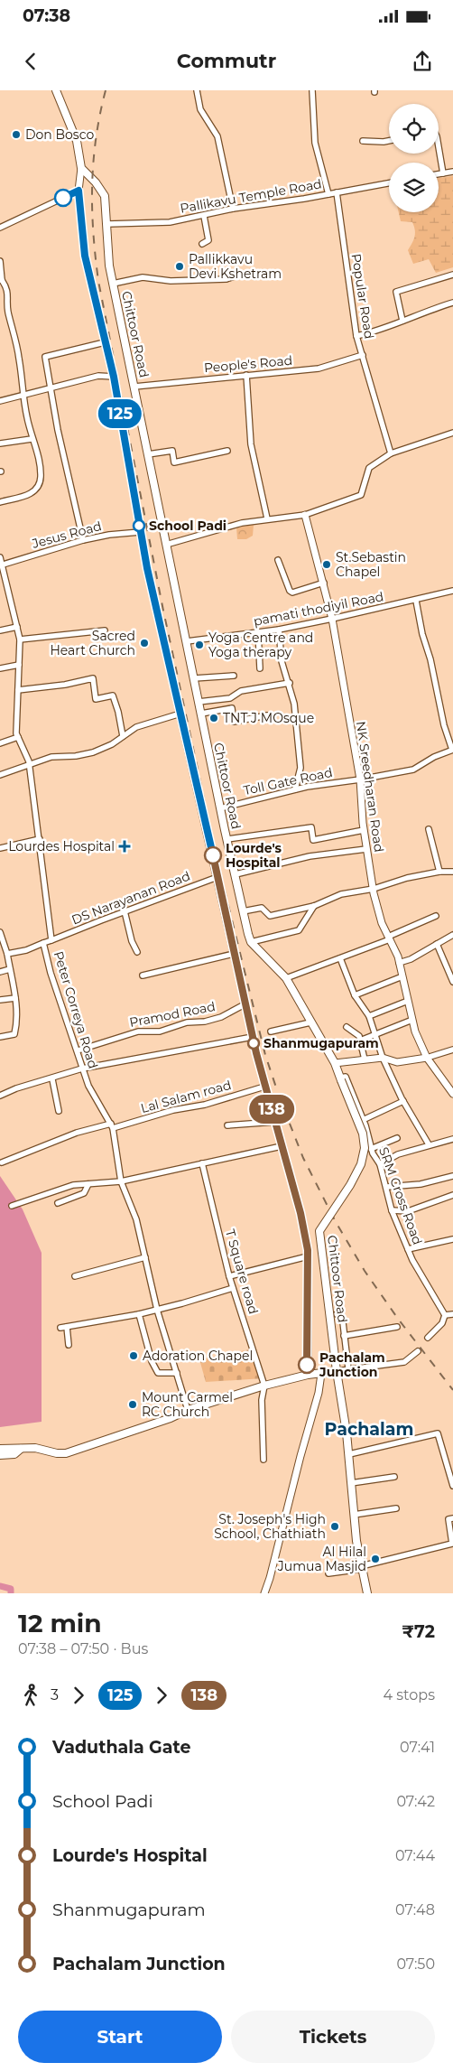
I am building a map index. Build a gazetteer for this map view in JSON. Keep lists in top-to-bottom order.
{
  "streets": {
    "main road": ["Chittoor Road"],
    "street": [
      "Pallikavu Temple Road",
      "Popular Road",
      "People's Road",
      "Jesus Road",
      "pamati thodiyil Road",
      "Toll Gate Road",
      "NK Sreedharan Road",
      "DS Narayanan Road",
      "Peter Correya Road",
      "Pramod Road",
      "Lal Salam road",
      "SRM Cross Road",
      "T Square road"
    ]
  },
  "crossings": [
    ["Pallikavu Temple Road", "Popular Road"],
    ["Pallikavu Temple Road", "Chittoor Road"],
    ["Popular Road", "People's Road"],
    ["Chittoor Road", "People's Road"],
    ["Chittoor Road", "pamati thodiyil Road"],
    ["Chittoor Road", "Toll Gate Road"],
    ["Chittoor Road", "SRM Cross Road"],
    ["Jesus Road", "Peter Correya Road"],
    ["pamati thodiyil Road", "NK Sreedharan Road"],
    ["Toll Gate Road", "NK Sreedharan Road"],
    ["DS Narayanan Road", "Peter Correya Road"],
    ["Peter Correya Road", "Pramod Road"],
    ["Peter Correya Road", "Lal Salam road"]
  ],
  "districts": ["Pachalam"],
  "places": {
    "other": [
      "Don Bosco",
      "Pallikkavu Devi Kshetram",
      "School Padi",
      "St.Sebastin Chapel",
      "Sacred Heart Church",
      "Yoga Centre and Yoga therapy",
      "TNT J MOsque",
      "Lourde's Hospital",
      "Shanmugapuram",
      "Adoration Chapel",
      "Pachalam Junction",
      "Mount Carmel RC Church",
      "St. Joseph's High School, Chathiath",
      "Al Hilal Jumua Masjid"
    ],
    "health": ["Lourdes Hospital"]
  },
  "lines": ["bus line 125", "bus line 138"],
  "page": {
    "status": "07:38",
    "header": "Commutr",
    "on_map": ["125", "138"],
    "heading": ["12 min", "07:38 – 07:50 · Bus", "₹72"],
    "legs": [
      "3",
      "125",
      "138",
      "4 stops"
    ],
    "list": [
      {
        "name": "Vaduthala Gate",
        "value": "07:41"
      },
      {
        "name": "School Padi",
        "value": "07:42"
      },
      {
        "name": "Lourde's Hospital",
        "value": "07:44"
      },
      {
        "name": "Shanmugapuram",
        "value": "07:48"
      },
      {
        "name": "Pachalam Junction",
        "value": "07:50"
      }
    ],
    "buttons": ["Start", "Tickets"]
  }
}
